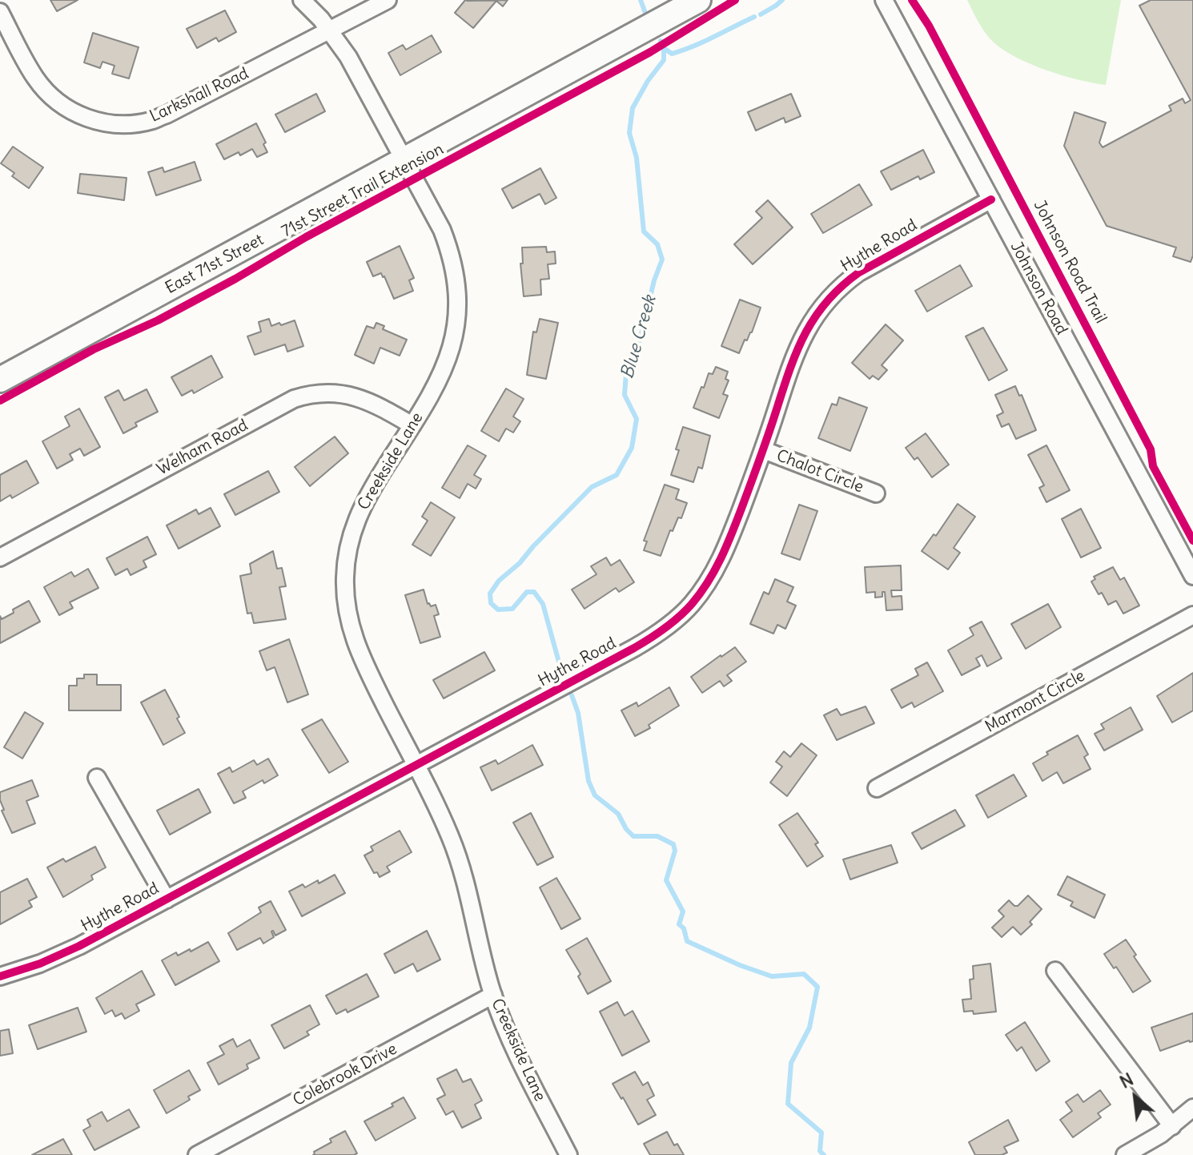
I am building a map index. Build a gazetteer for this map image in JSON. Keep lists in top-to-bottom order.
{
  "streets": {
    "main road": ["East 71st Street"],
    "street": [
      "Larkshall Road",
      "Hythe Road",
      "Johnson Road",
      "Welham Road",
      "Creekside Lane",
      "Chalot Circle",
      "Marmont Circle",
      "Colebrook Drive"
    ],
    "cycle path": ["71st Street Trail Extension", "Johnson Road Trail"]
  },
  "crossings": [
    ["Larkshall Road", "Creekside Lane"],
    ["Hythe Road", "Johnson Road"],
    ["Hythe Road", "Creekside Lane"],
    ["Hythe Road", "Chalot Circle"],
    ["East 71st Street", "Creekside Lane"],
    ["Welham Road", "Creekside Lane"],
    ["Creekside Lane", "Colebrook Drive"]
  ],
  "water": ["Blue Creek"],
  "north": "top left"
}
